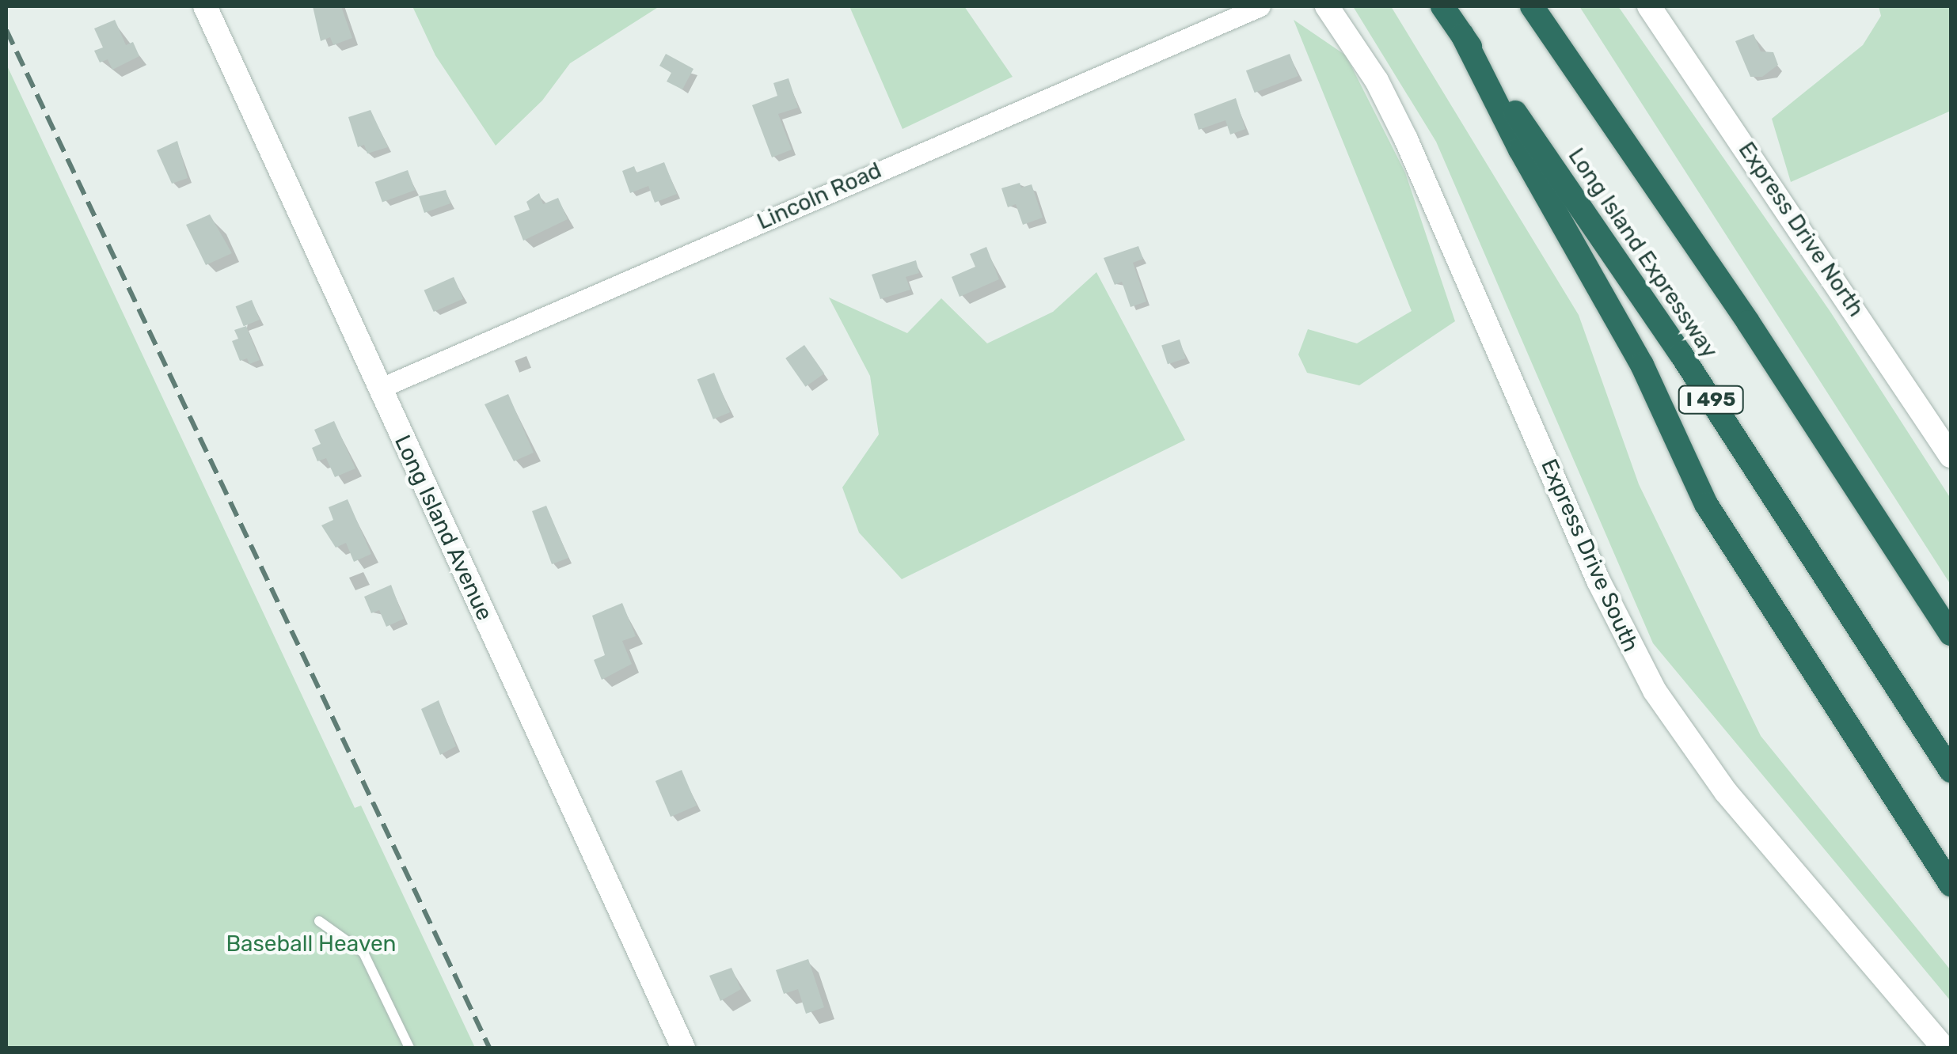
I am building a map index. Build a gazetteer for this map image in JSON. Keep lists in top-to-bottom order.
{
  "streets": {
    "highway": ["Long Island Expressway", "I 495"],
    "main road": ["Express Drive North", "Long Island Avenue", "Express Drive South"],
    "street": ["Lincoln Road"]
  },
  "crossings": [
    ["Lincoln Road", "Long Island Avenue"]
  ],
  "parks": ["Baseball Heaven"]
}
